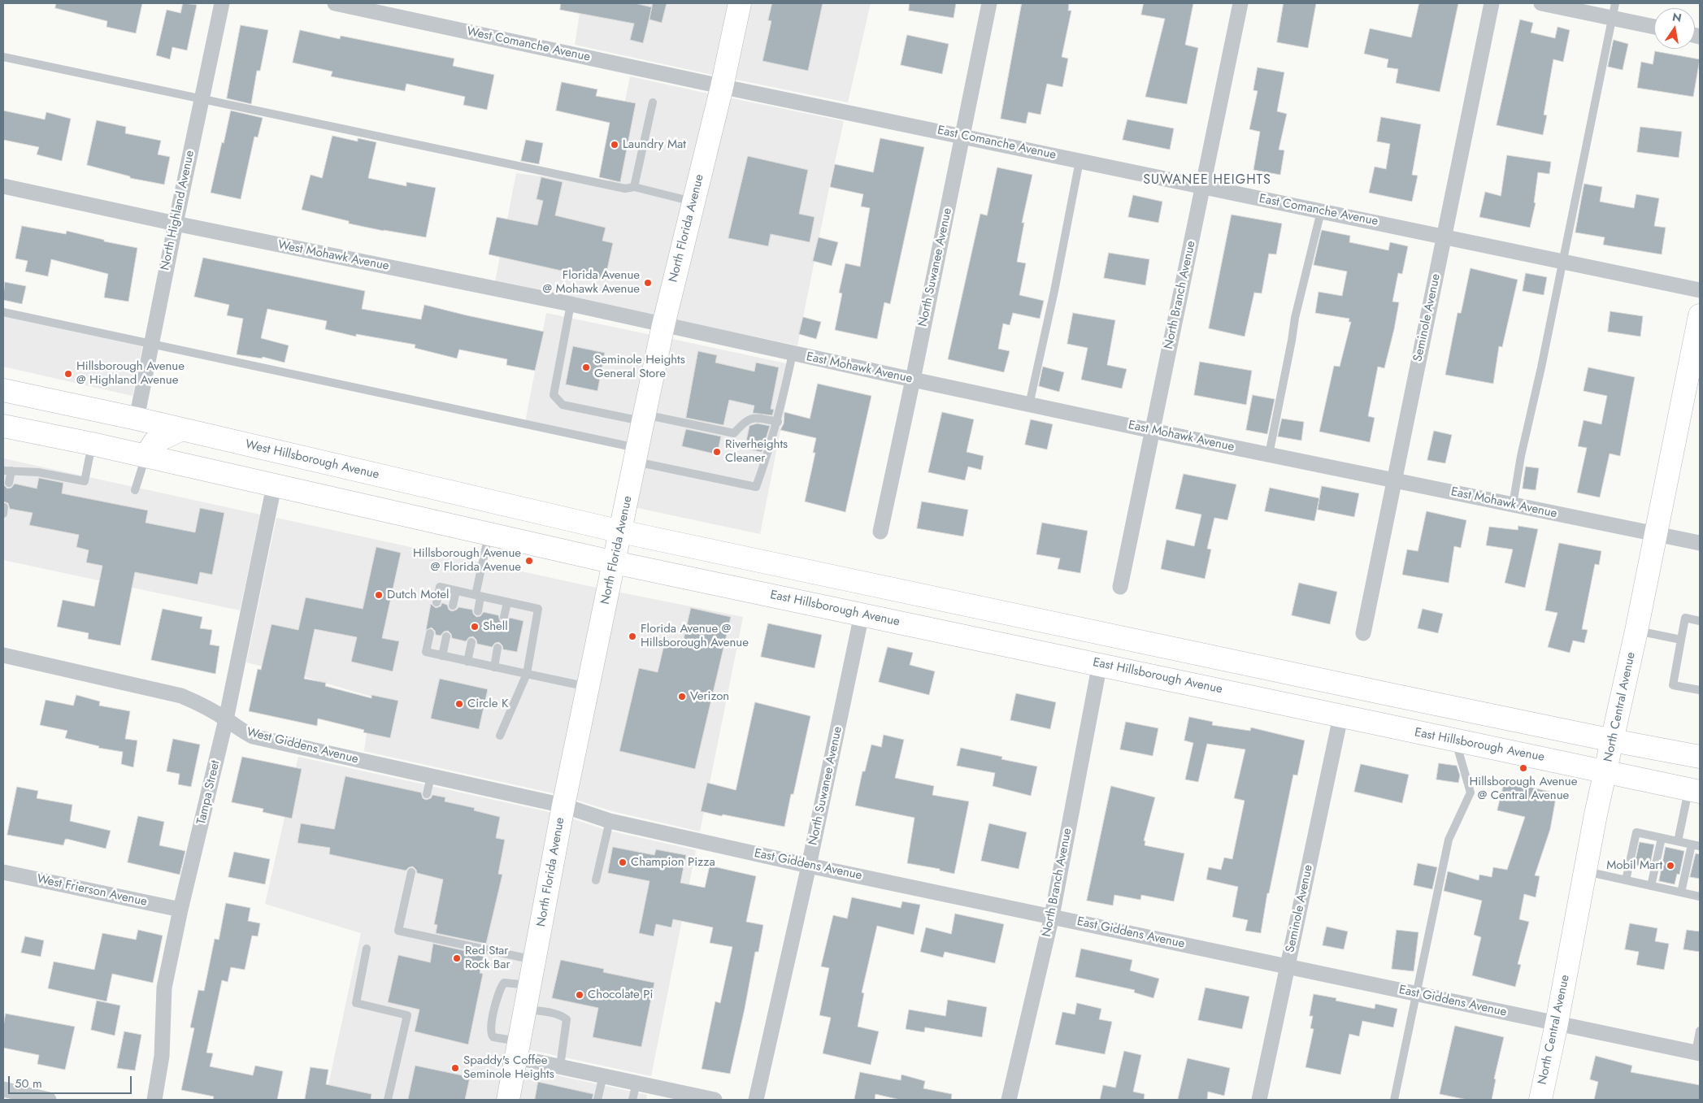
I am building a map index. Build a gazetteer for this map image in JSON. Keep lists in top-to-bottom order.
{
  "streets": {
    "main road": [
      "North Florida Avenue",
      "West Hillsborough Avenue",
      "East Hillsborough Avenue",
      "North Central Avenue"
    ],
    "street": [
      "West Comanche Avenue",
      "East Comanche Avenue",
      "North Highland Avenue",
      "West Mohawk Avenue",
      "North Suwanee Avenue",
      "North Branch Avenue",
      "Seminole Avenue",
      "East Mohawk Avenue",
      "West Giddens Avenue",
      "Tampa Street",
      "East Giddens Avenue",
      "West Frierson Avenue"
    ]
  },
  "crossings": [
    ["West Comanche Avenue", "East Comanche Avenue"],
    ["West Comanche Avenue", "North Florida Avenue"],
    ["East Comanche Avenue", "North Florida Avenue"],
    ["East Comanche Avenue", "North Suwanee Avenue"],
    ["East Comanche Avenue", "North Branch Avenue"],
    ["East Comanche Avenue", "Seminole Avenue"],
    ["North Highland Avenue", "West Mohawk Avenue"],
    ["North Highland Avenue", "West Hillsborough Avenue"],
    ["North Florida Avenue", "West Mohawk Avenue"],
    ["North Florida Avenue", "East Mohawk Avenue"],
    ["North Florida Avenue", "West Hillsborough Avenue"],
    ["North Florida Avenue", "East Hillsborough Avenue"],
    ["North Florida Avenue", "West Giddens Avenue"],
    ["North Florida Avenue", "East Giddens Avenue"],
    ["West Mohawk Avenue", "East Mohawk Avenue"],
    ["North Suwanee Avenue", "East Mohawk Avenue"],
    ["North Suwanee Avenue", "East Hillsborough Avenue"],
    ["North Suwanee Avenue", "East Giddens Avenue"],
    ["North Branch Avenue", "East Mohawk Avenue"],
    ["North Branch Avenue", "East Hillsborough Avenue"],
    ["North Branch Avenue", "East Giddens Avenue"],
    ["Seminole Avenue", "East Mohawk Avenue"],
    ["Seminole Avenue", "East Hillsborough Avenue"],
    ["Seminole Avenue", "East Giddens Avenue"],
    ["East Mohawk Avenue", "North Central Avenue"],
    ["East Hillsborough Avenue", "North Central Avenue"],
    ["North Central Avenue", "East Giddens Avenue"],
    ["West Giddens Avenue", "Tampa Street"],
    ["West Giddens Avenue", "East Giddens Avenue"],
    ["Tampa Street", "West Frierson Avenue"]
  ],
  "districts": ["SUWANEE HEIGHTS"],
  "places": [
    "Laundry Mat",
    "Florida Avenue @ Mohawk Avenue",
    "Seminole Heights General Store",
    "Hillsborough Avenue @ Highland Avenue",
    "Riverheights Cleaner",
    "Hillsborough Avenue @ Florida Avenue",
    "Dutch Motel",
    "Shell",
    "Florida Avenue @ Hillsborough Avenue",
    "Verizon",
    "Circle K",
    "Hillsborough Avenue @ Central Avenue",
    "Champion Pizza",
    "Mobil Mart",
    "Red Star Rock Bar",
    "Chocolate Pi",
    "Spaddy's Coffee Seminole Heights"
  ],
  "scale_bar": "50 m",
  "north": "top"
}
